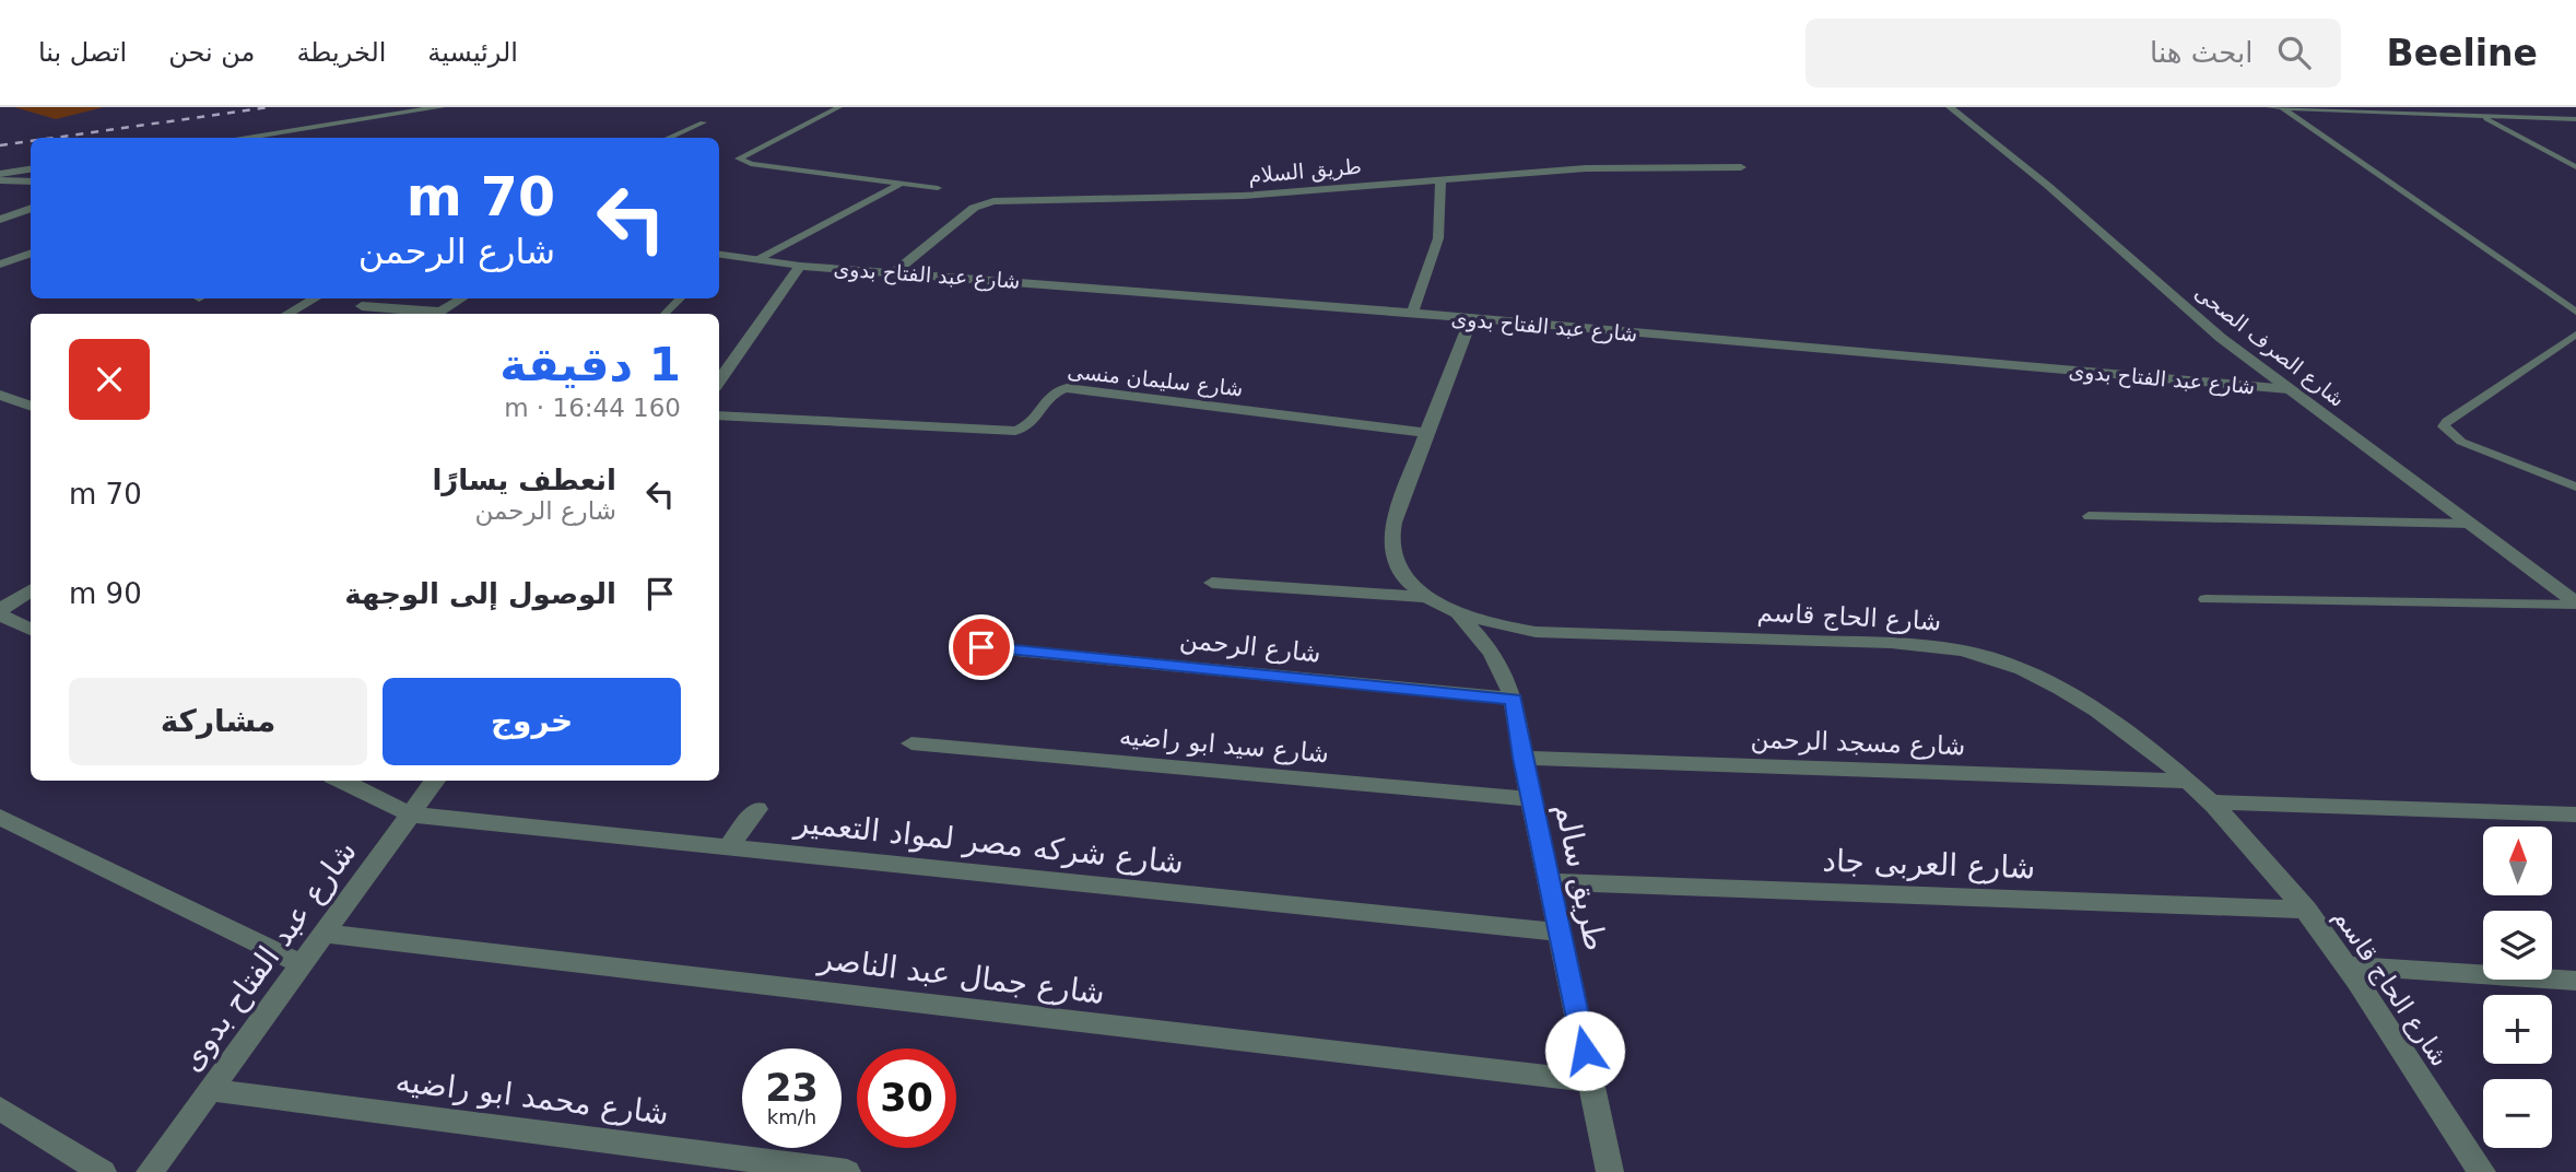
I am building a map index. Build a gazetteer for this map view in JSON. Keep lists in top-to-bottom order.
{
  "streets": {
    "street": [
      "طريق السلام",
      "شارع عبد الفتاح بدوى",
      "شارع الصرف الصحى",
      "شارع سليمان منسى",
      "شارع الحاج قاسم",
      "شارع الرحمن",
      "شارع مسجد الرحمن",
      "شارع سيد ابو راضيه",
      "شارع شركه مصر لمواد التعمير",
      "شارع العربى جاد",
      "طريق سالم",
      "شارع جمال عبد الناصر",
      "شارع محمد ابو راضيه"
    ]
  },
  "crossings": [
    ["طريق السلام", "شارع عبد الفتاح بدوى"],
    ["شارع عبد الفتاح بدوى", "شارع الصرف الصحى"],
    ["شارع عبد الفتاح بدوى", "شارع الحاج قاسم"],
    ["شارع عبد الفتاح بدوى", "شارع شركه مصر لمواد التعمير"],
    ["شارع عبد الفتاح بدوى", "شارع جمال عبد الناصر"],
    ["شارع عبد الفتاح بدوى", "شارع محمد ابو راضيه"],
    ["شارع سليمان منسى", "شارع الحاج قاسم"],
    ["شارع الحاج قاسم", "شارع مسجد الرحمن"],
    ["شارع الحاج قاسم", "شارع العربى جاد"],
    ["شارع الحاج قاسم", "طريق سالم"],
    ["شارع الرحمن", "طريق سالم"],
    ["شارع مسجد الرحمن", "طريق سالم"],
    ["شارع سيد ابو راضيه", "طريق سالم"],
    ["شارع شركه مصر لمواد التعمير", "طريق سالم"],
    ["شارع العربى جاد", "طريق سالم"],
    ["طريق سالم", "شارع جمال عبد الناصر"]
  ],
  "north": "top",
  "page": {
    "header": "Beeline",
    "search": "ابحث هنا",
    "nav": [
      "الرئيسية",
      "الخريطة",
      "من نحن",
      "اتصل بنا"
    ],
    "turn": ["70 m", "شارع الرحمن"],
    "heading": ["1 دقيقة", "160 m · 16:44"],
    "list": [
      {
        "name": "انعطف يسارًا",
        "note": "شارع الرحمن",
        "value": "70 m"
      },
      {
        "name": "الوصول إلى الوجهة",
        "value": "90 m"
      }
    ],
    "buttons": ["خروج", "مشاركة"],
    "map_buttons": ["+", "−"],
    "speed": "23 km/h",
    "limit": "30"
  }
}
